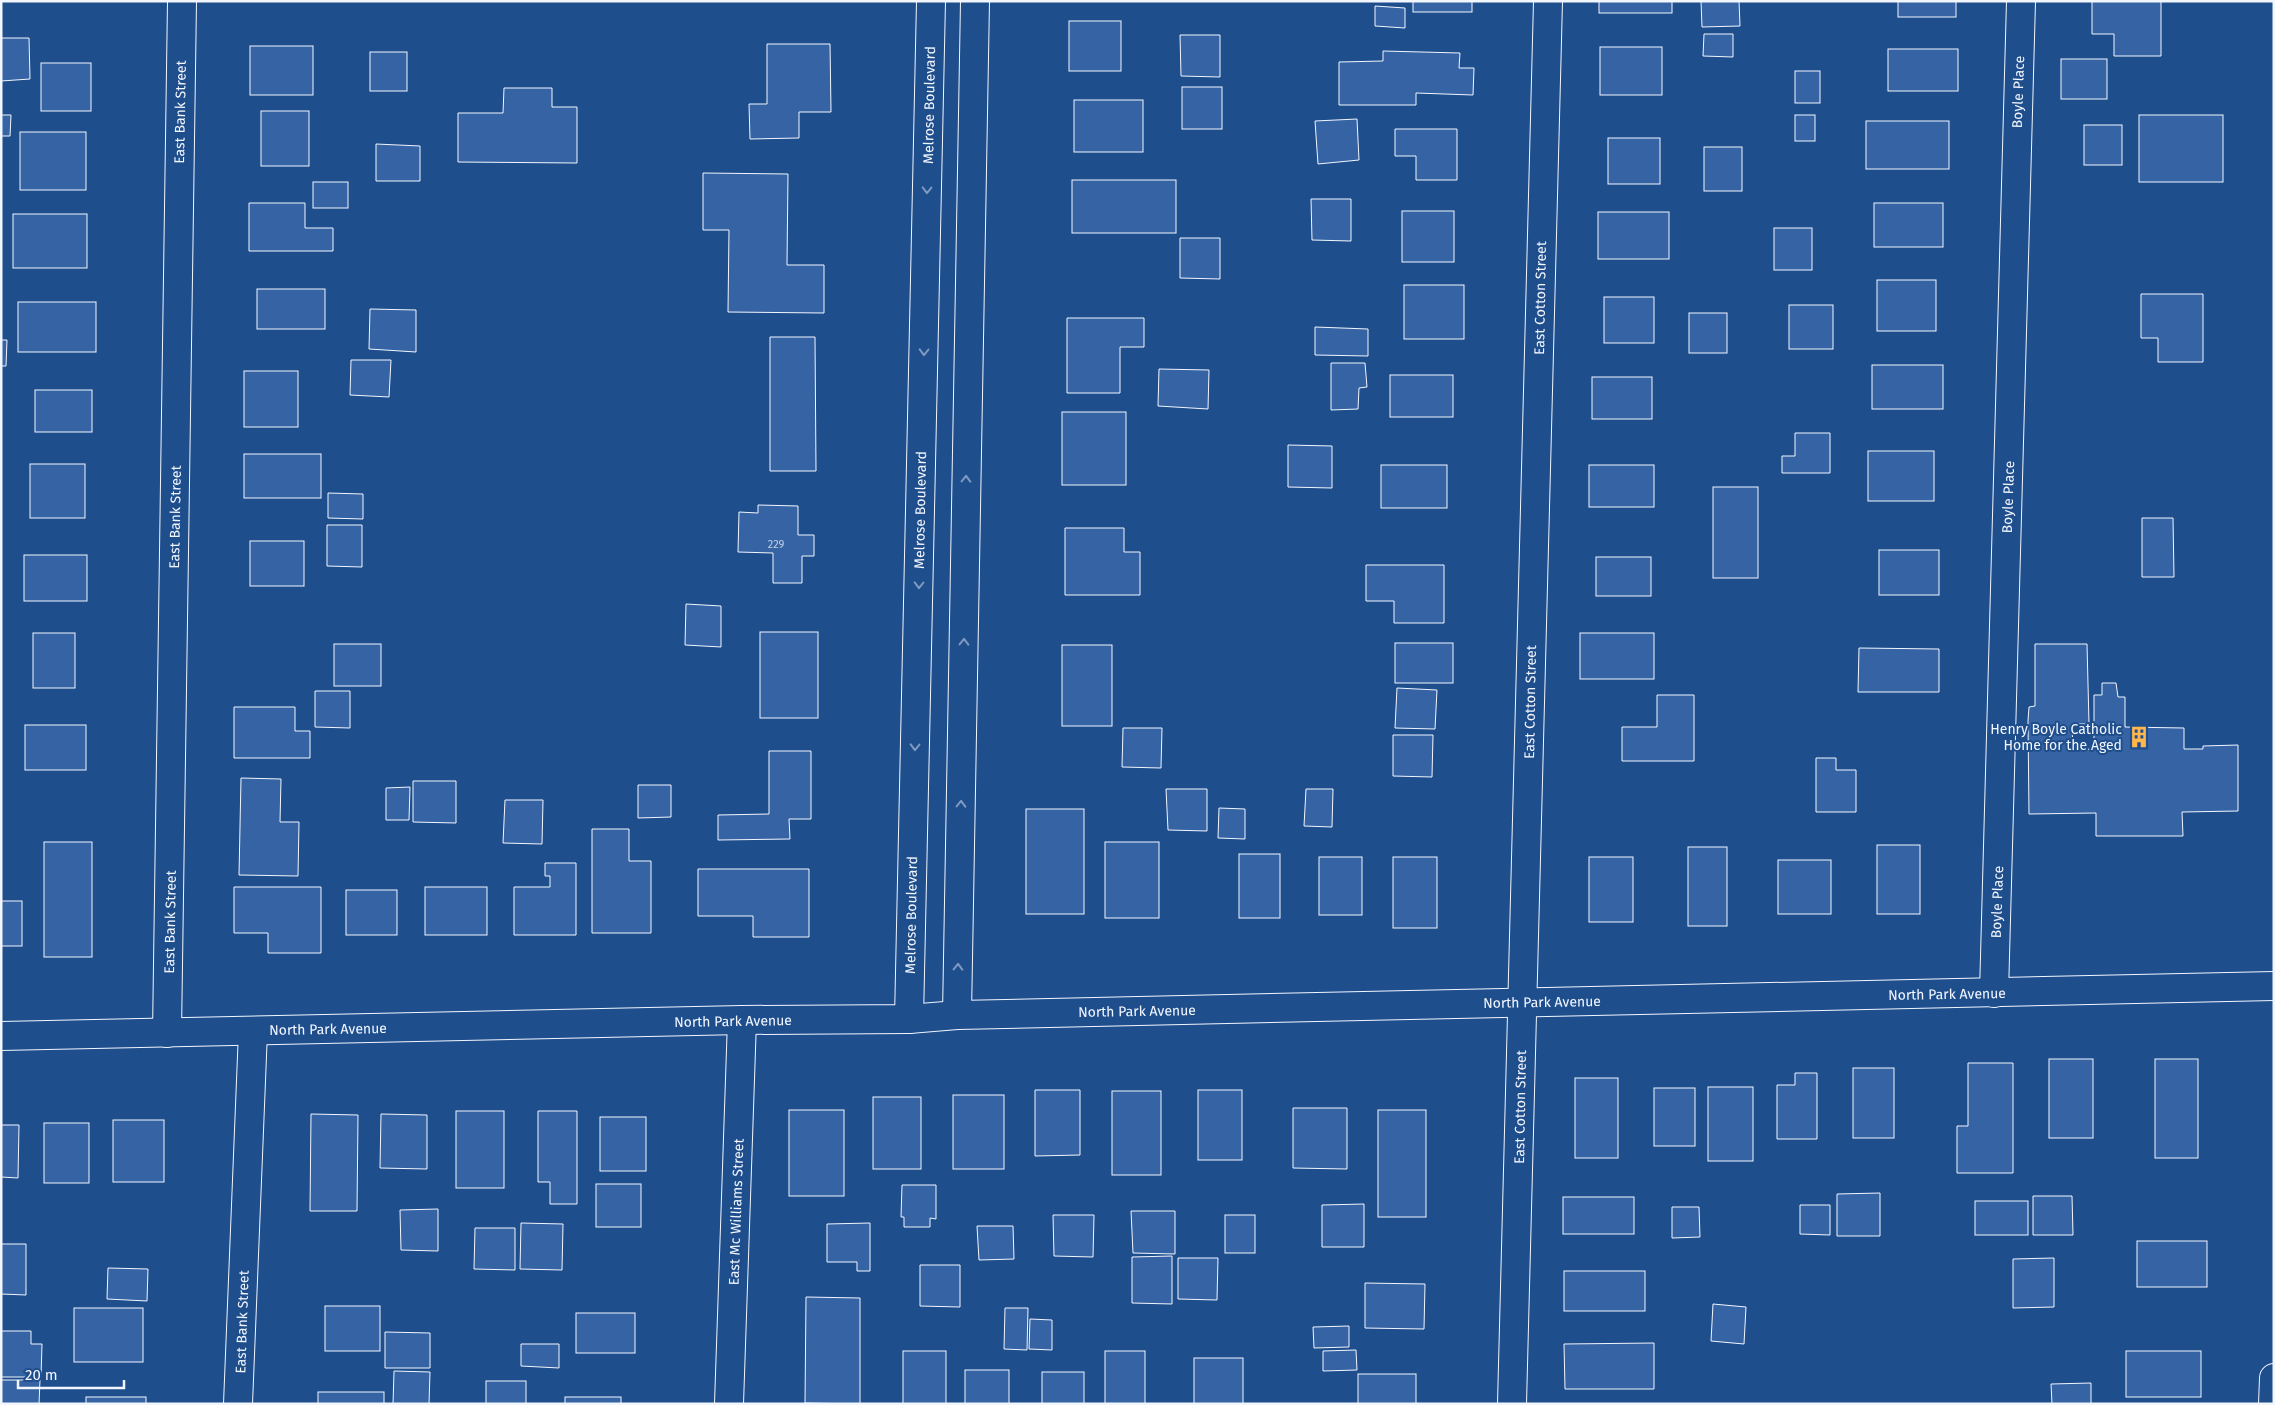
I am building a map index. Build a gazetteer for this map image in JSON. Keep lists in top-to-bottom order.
{
  "streets": {
    "street": [
      "Boyle Place",
      "Melrose Boulevard",
      "East Bank Street",
      "East Cotton Street",
      "North Park Avenue",
      "East Mc Williams Street"
    ]
  },
  "crossings": [
    ["Boyle Place", "North Park Avenue"],
    ["Melrose Boulevard", "North Park Avenue"],
    ["East Bank Street", "North Park Avenue"],
    ["East Cotton Street", "North Park Avenue"],
    ["North Park Avenue", "East Mc Williams Street"]
  ],
  "places": {
    "building": ["Henry Boyle Catholic Home for the Aged"]
  },
  "house_numbers": ["229"],
  "scale_bar": "20 m"
}
